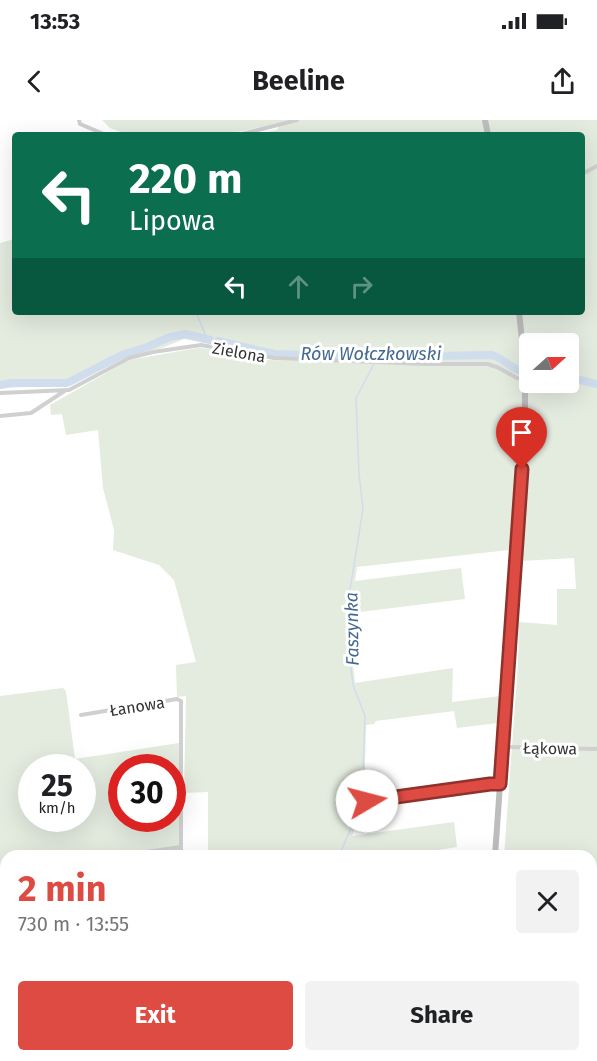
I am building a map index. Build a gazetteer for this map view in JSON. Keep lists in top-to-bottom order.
{
  "streets": {
    "street": ["Zielona", "Łanowa", "Łąkowa"]
  },
  "water": ["Rów Wołczkowski", "Faszynka"],
  "north": "right",
  "page": {
    "status": "13:53",
    "header": "Beeline",
    "turn": ["220 m", "Lipowa"],
    "speed": "25 km/h",
    "limit": "30",
    "heading": ["2 min", "730 m · 13:55"],
    "buttons": ["Exit", "Share"]
  }
}
